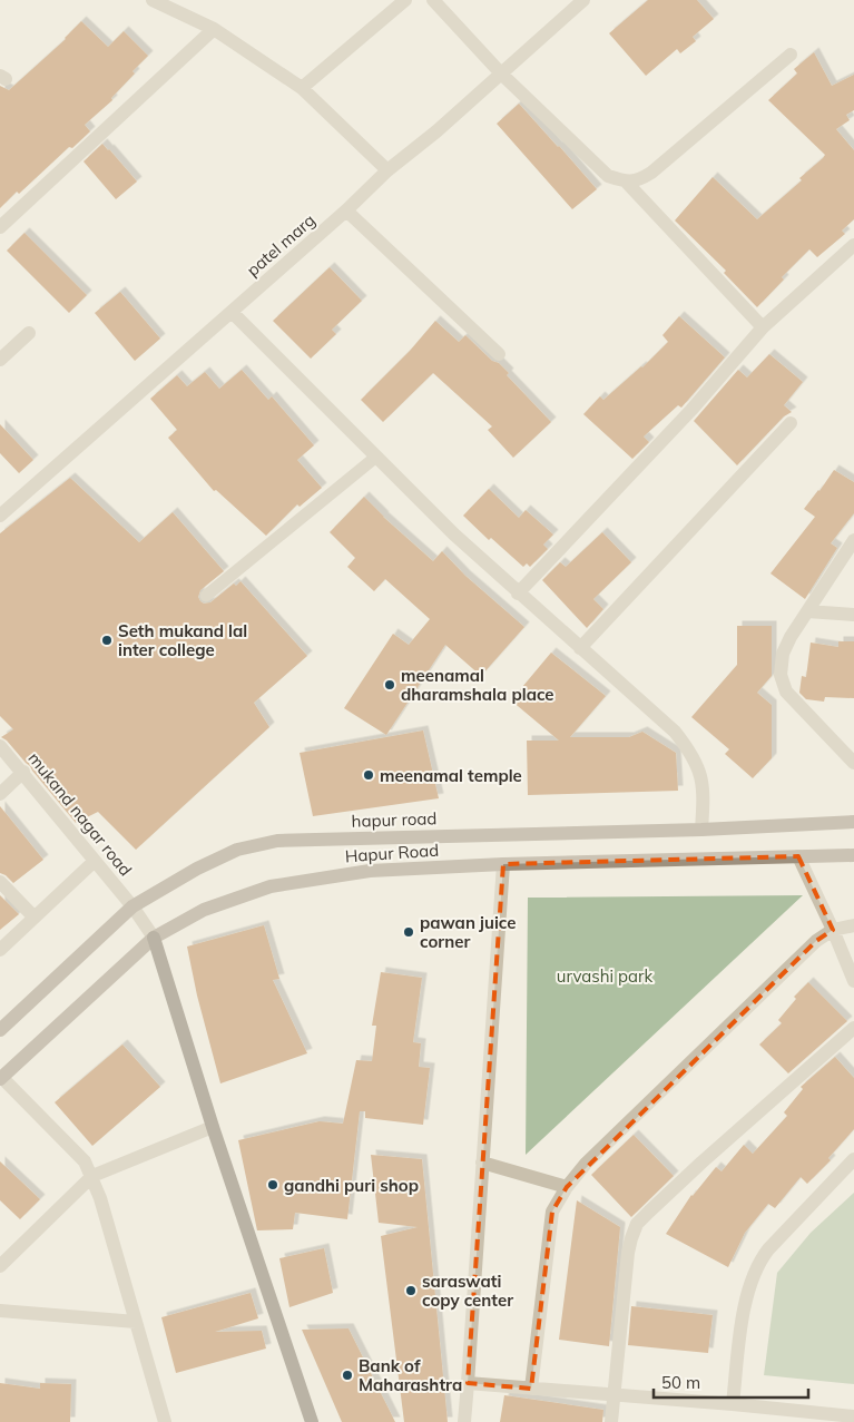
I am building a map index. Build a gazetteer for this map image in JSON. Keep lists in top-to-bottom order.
{
  "streets": {
    "main road": ["hapur road", "Hapur Road"],
    "street": ["patel marg", "mukand nagar road"]
  },
  "crossings": [
    ["mukand nagar road", "hapur road"],
    ["mukand nagar road", "Hapur Road"]
  ],
  "parks": ["urvashi park"],
  "places": [
    "Seth mukand lal inter college",
    "meenamal dharamshala place",
    "meenamal temple",
    "pawan juice corner",
    "gandhi puri shop",
    "saraswati copy center",
    "Bank of Maharashtra"
  ],
  "scale_bar": "50 m"
}
